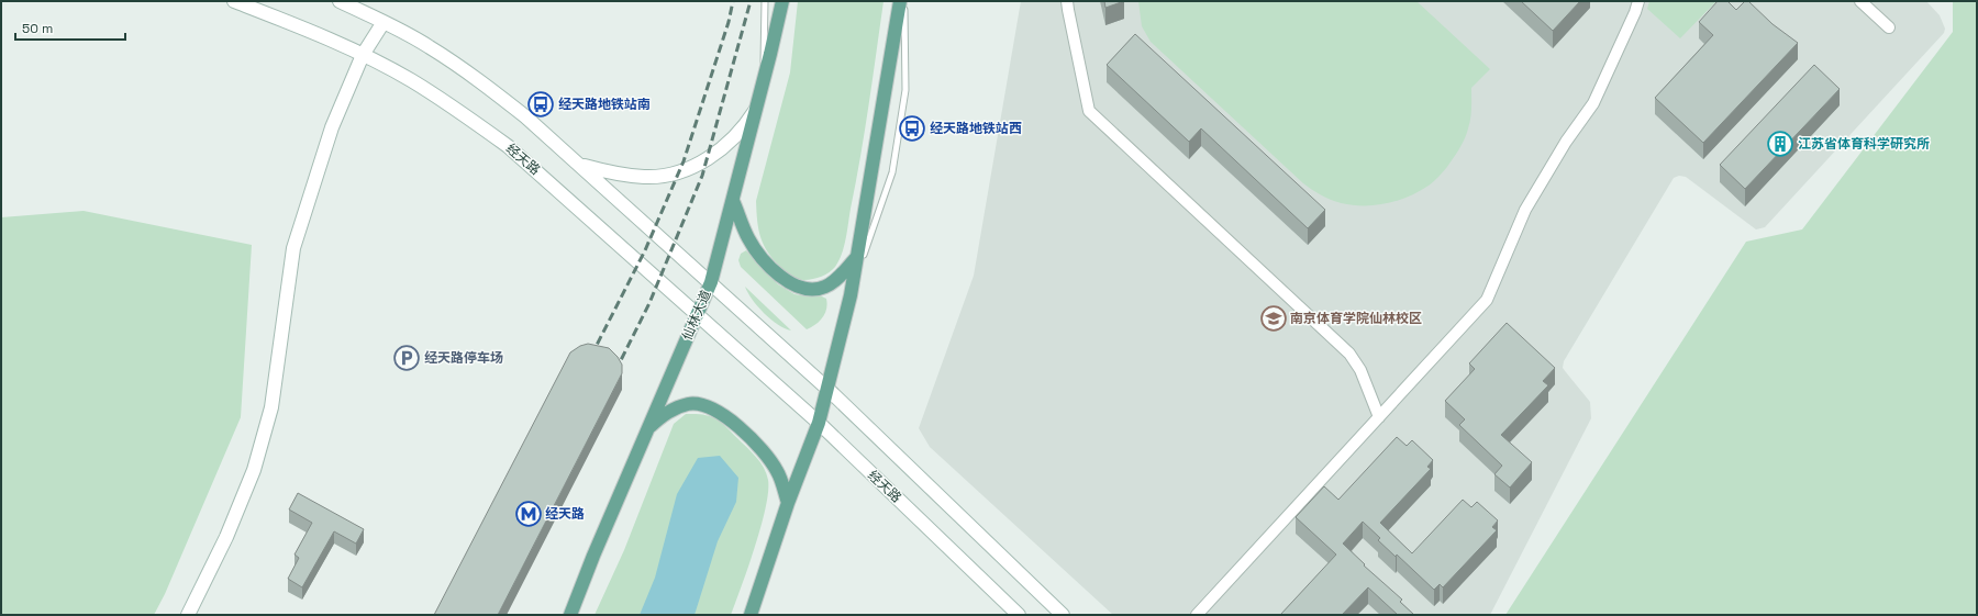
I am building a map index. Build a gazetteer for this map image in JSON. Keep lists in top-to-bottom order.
{
  "streets": {
    "main road": ["经天路", "仙林大道"]
  },
  "crossings": [
    ["经天路", "仙林大道"]
  ],
  "places": {
    "bus stop": ["经天路地铁站南", "经天路地铁站西"],
    "building": ["江苏省体育科学研究所"],
    "school or university": ["南京体育学院仙林校区"],
    "parking": ["经天路停车场"],
    "metro station": ["经天路"]
  },
  "scale_bar": "50 m"
}
